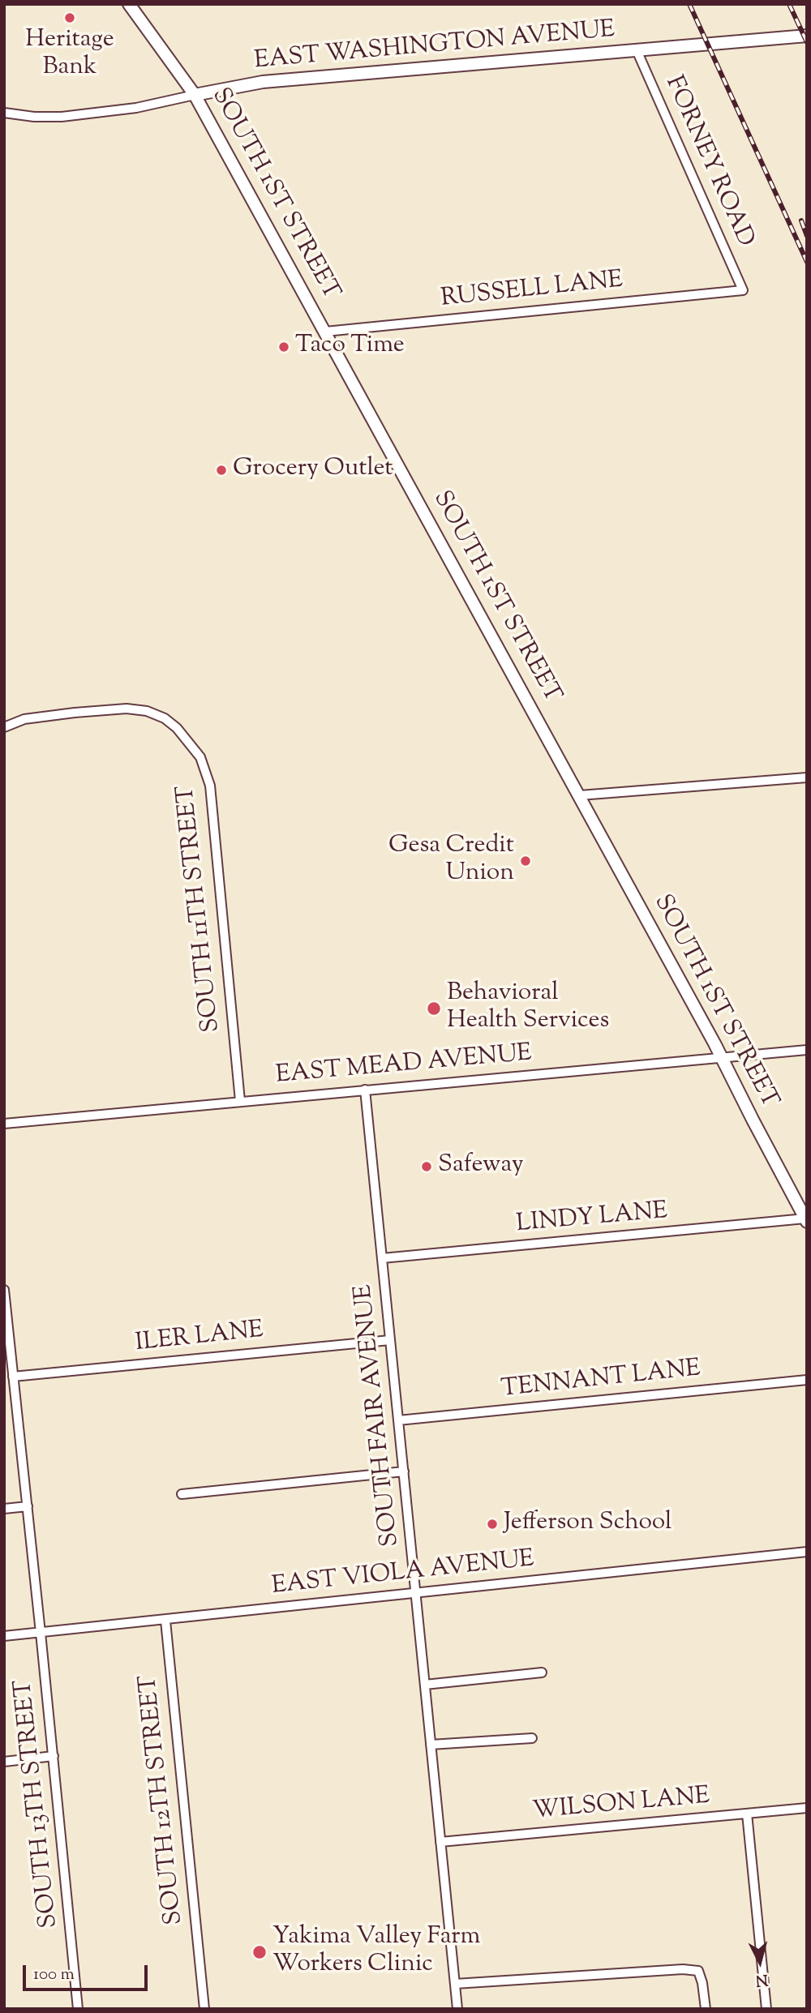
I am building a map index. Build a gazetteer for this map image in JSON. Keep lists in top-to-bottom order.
{
  "streets": {
    "main road": ["EAST WASHINGTON AVENUE", "SOUTH 1ST STREET"],
    "street": [
      "FORNEY ROAD",
      "RUSSELL LANE",
      "SOUTH 11TH STREET",
      "EAST MEAD AVENUE",
      "LINDY LANE",
      "ILER LANE",
      "TENNANT LANE",
      "SOUTH FAIR AVENUE",
      "EAST VIOLA AVENUE",
      "SOUTH 12TH STREET",
      "SOUTH 13TH STREET",
      "WILSON LANE"
    ]
  },
  "crossings": [
    ["EAST WASHINGTON AVENUE", "FORNEY ROAD"],
    ["EAST WASHINGTON AVENUE", "SOUTH 1ST STREET"],
    ["FORNEY ROAD", "RUSSELL LANE"],
    ["SOUTH 1ST STREET", "RUSSELL LANE"],
    ["SOUTH 1ST STREET", "EAST MEAD AVENUE"],
    ["SOUTH 1ST STREET", "LINDY LANE"],
    ["SOUTH 11TH STREET", "EAST MEAD AVENUE"],
    ["EAST MEAD AVENUE", "SOUTH FAIR AVENUE"],
    ["LINDY LANE", "SOUTH FAIR AVENUE"],
    ["ILER LANE", "SOUTH FAIR AVENUE"],
    ["ILER LANE", "SOUTH 13TH STREET"],
    ["TENNANT LANE", "SOUTH FAIR AVENUE"],
    ["SOUTH FAIR AVENUE", "EAST VIOLA AVENUE"],
    ["SOUTH FAIR AVENUE", "WILSON LANE"],
    ["EAST VIOLA AVENUE", "SOUTH 12TH STREET"],
    ["EAST VIOLA AVENUE", "SOUTH 13TH STREET"]
  ],
  "places": [
    "Heritage Bank",
    "Taco Time",
    "Grocery Outlet",
    "Gesa Credit Union",
    "Behavioral Health Services",
    "Safeway",
    "Jefferson School",
    "Yakima Valley Farm Workers Clinic"
  ],
  "scale_bar": "100 m",
  "north": "bottom"
}
